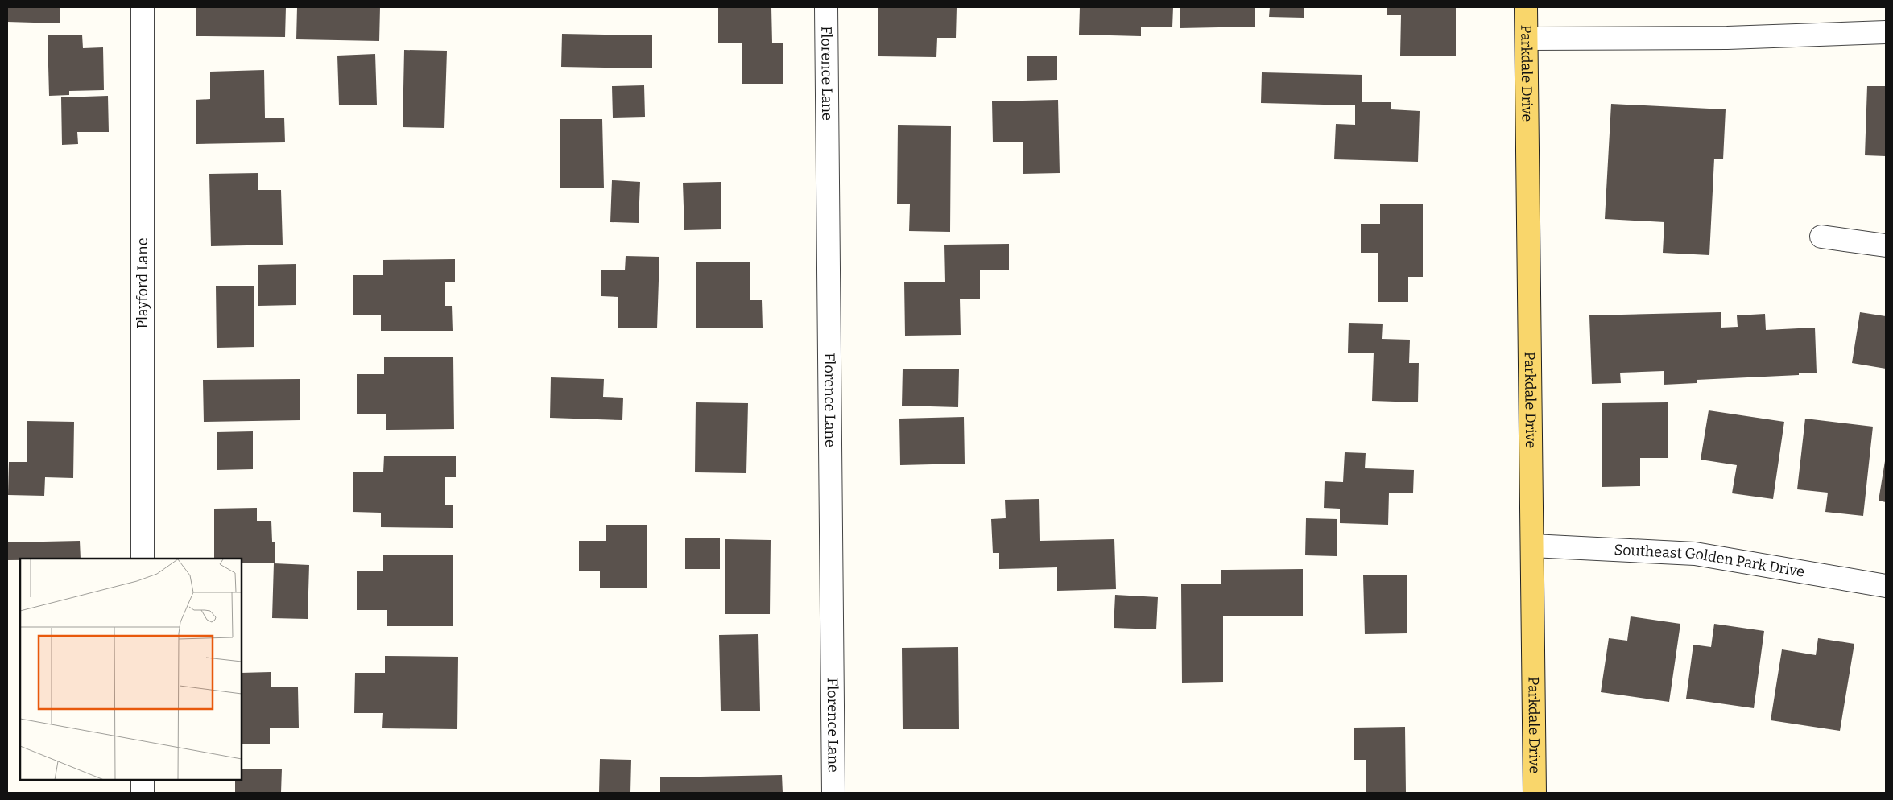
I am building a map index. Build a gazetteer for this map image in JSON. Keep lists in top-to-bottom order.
{
  "streets": {
    "main road": ["Parkdale Drive"],
    "street": ["Florence Lane", "Playford Lane", "Southeast Golden Park Drive"]
  },
  "crossings": [
    ["Parkdale Drive", "Southeast Golden Park Drive"]
  ]
}
